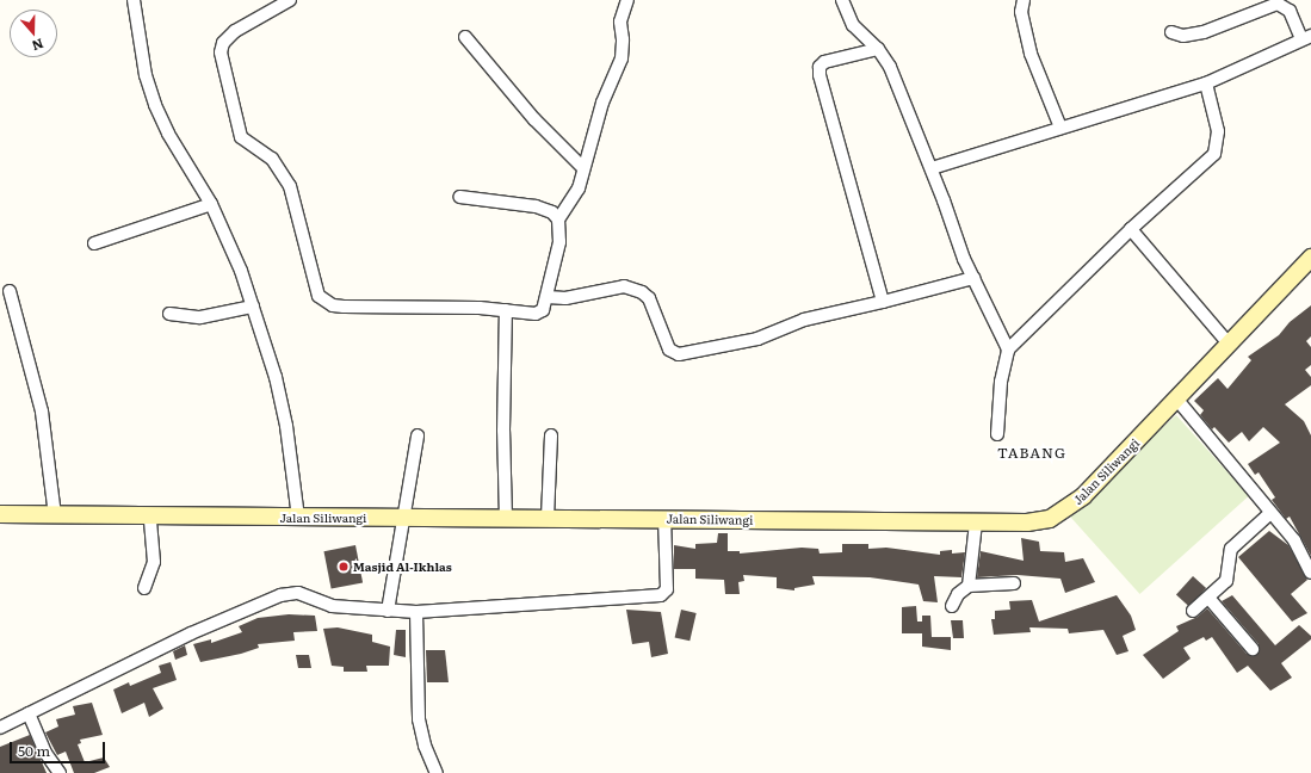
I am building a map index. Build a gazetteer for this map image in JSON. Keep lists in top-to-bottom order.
{
  "streets": {
    "main road": ["Jalan Siliwangi"]
  },
  "districts": ["TABANG"],
  "places": ["Masjid Al-Ikhlas"],
  "scale_bar": "50 m",
  "north": "bottom"
}
